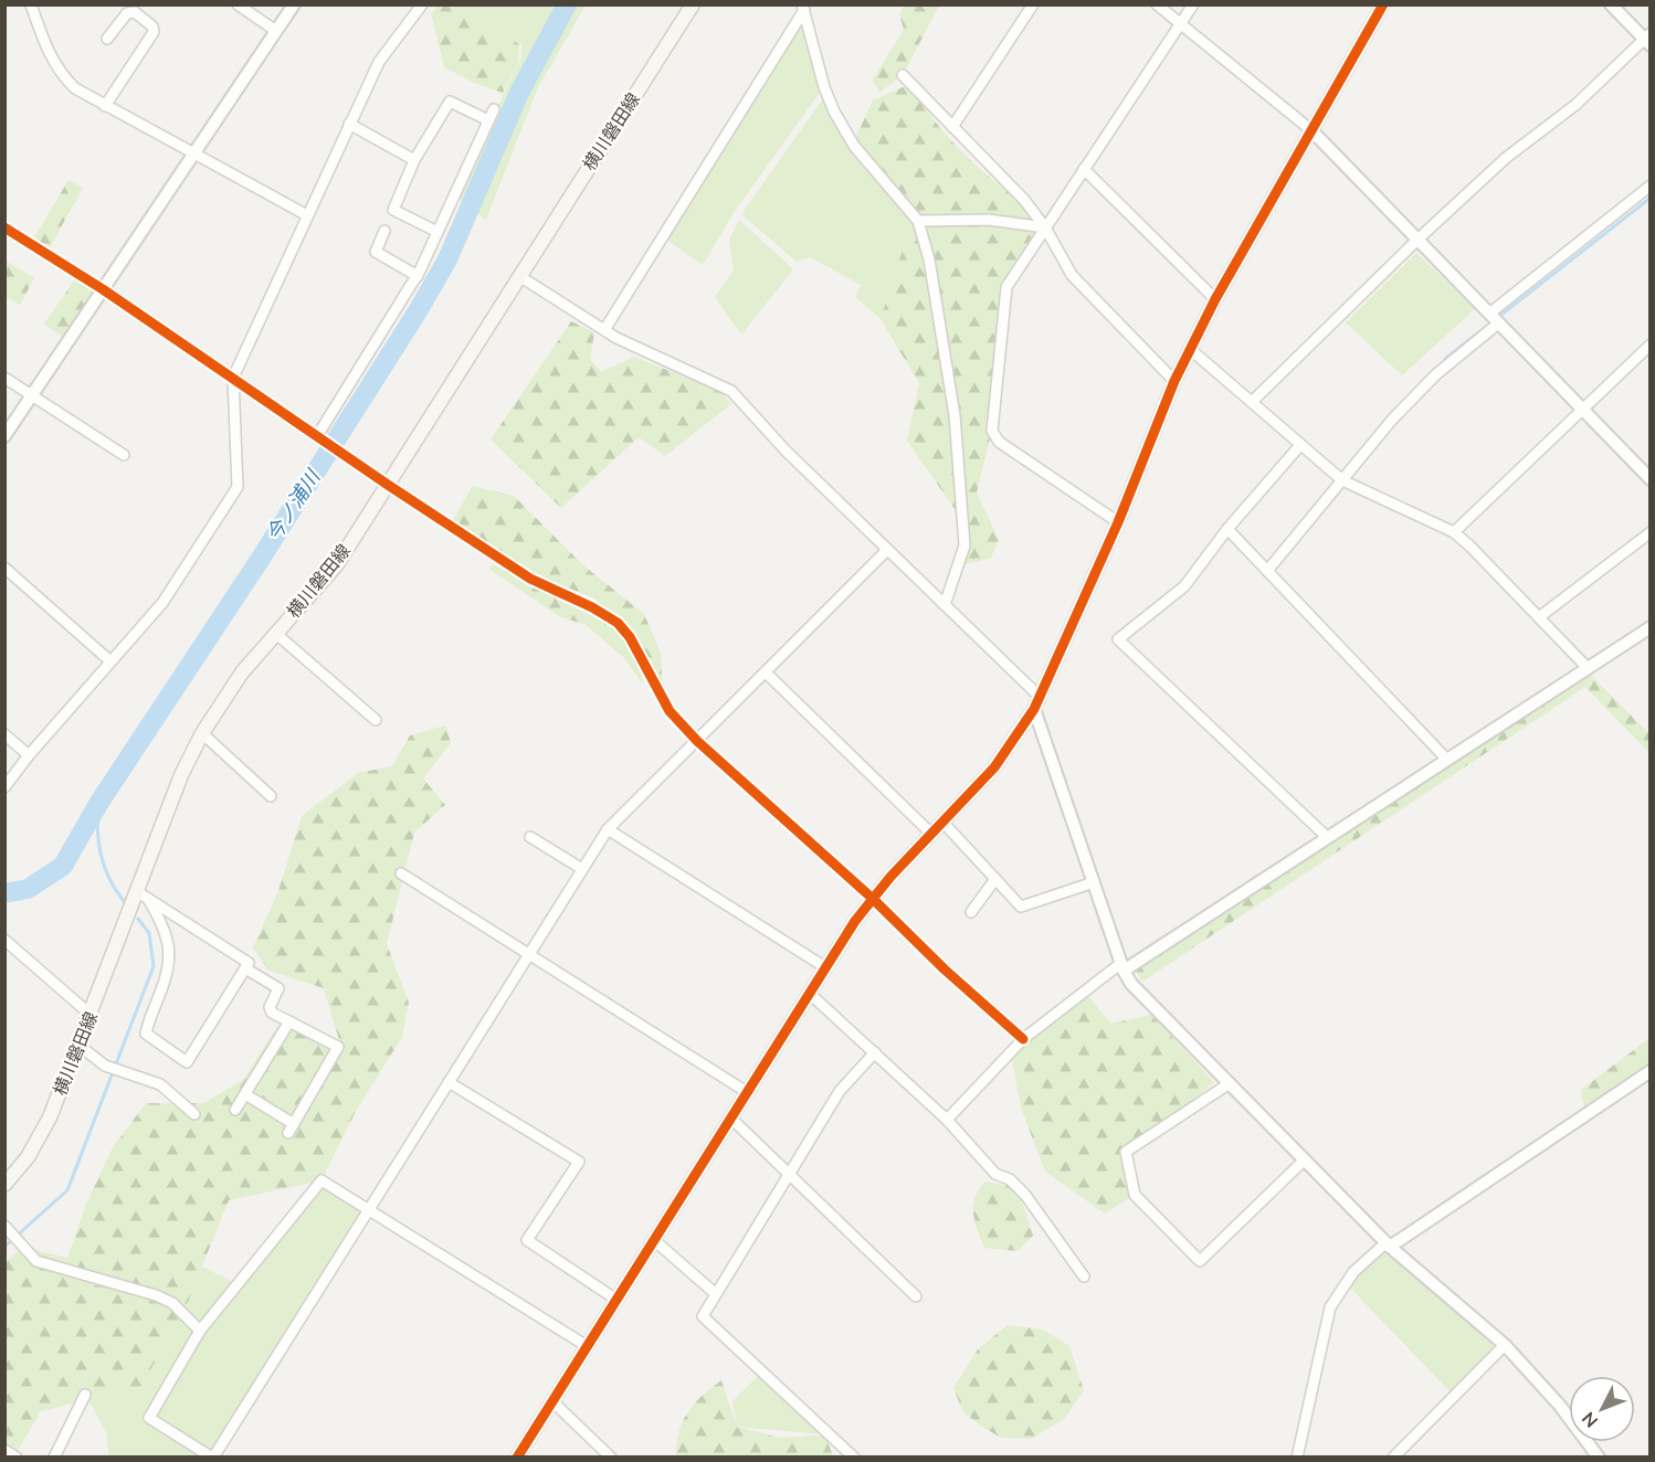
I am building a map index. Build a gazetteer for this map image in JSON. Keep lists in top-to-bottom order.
{
  "streets": {
    "main road": ["横川磐田線"]
  },
  "water": ["今ノ浦川"],
  "north": "bottom left"
}
